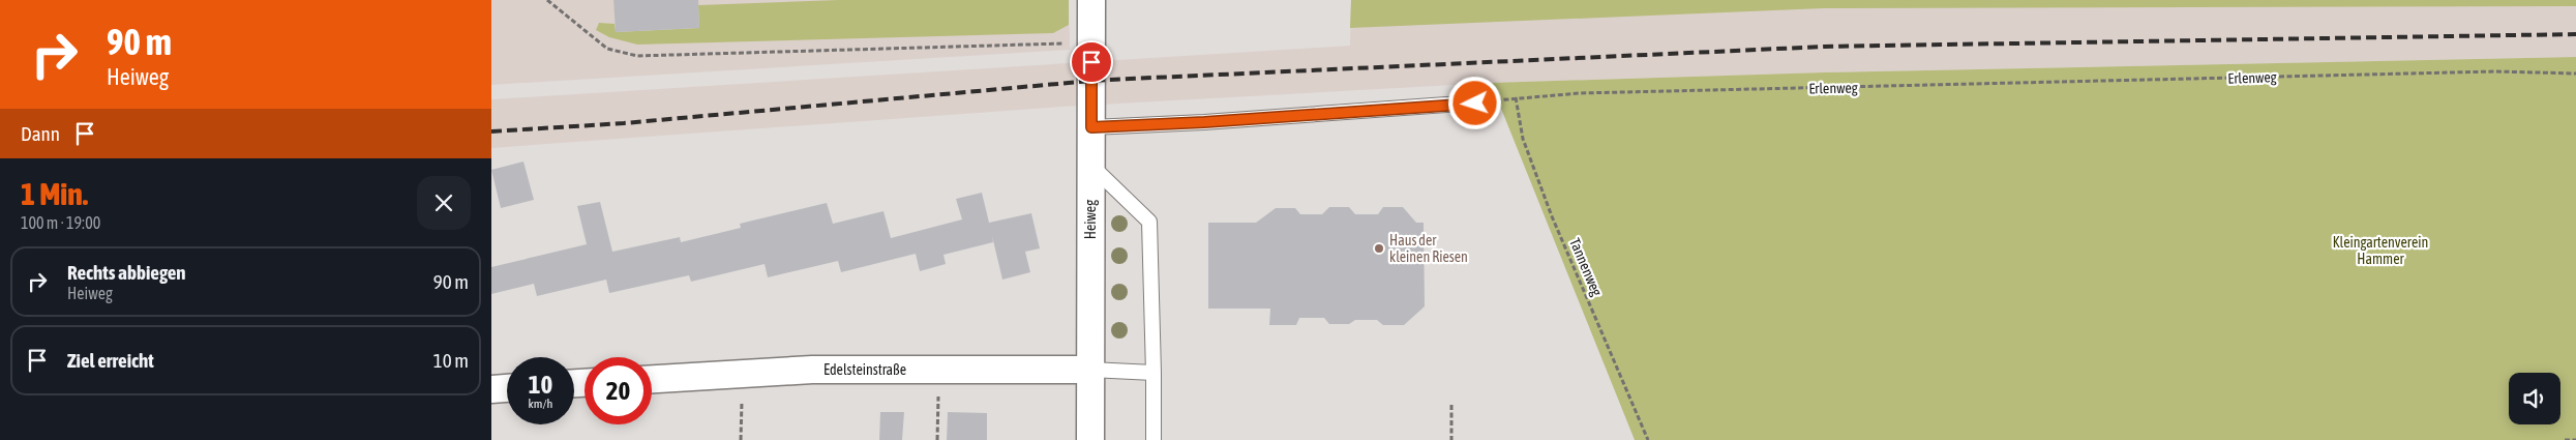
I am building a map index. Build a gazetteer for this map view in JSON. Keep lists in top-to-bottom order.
{
  "streets": {
    "street": ["Heiweg", "Edelsteinstraße"],
    "path": ["Erlenweg", "Tannenweg"]
  },
  "crossings": [
    ["Erlenweg", "Tannenweg"],
    ["Heiweg", "Edelsteinstraße"]
  ],
  "parks": ["Kleingartenverein Hammer"],
  "places": ["Haus der kleinen Riesen"],
  "page": {
    "turn": ["90 m", "Heiweg"],
    "then": "Dann",
    "heading": ["1 Min.", "100 m · 19:00"],
    "list": [
      {
        "name": "Rechts abbiegen",
        "note": "Heiweg",
        "value": "90 m"
      },
      {
        "name": "Ziel erreicht",
        "value": "10 m"
      }
    ],
    "speed": "10 km/h",
    "limit": "20"
  }
}
